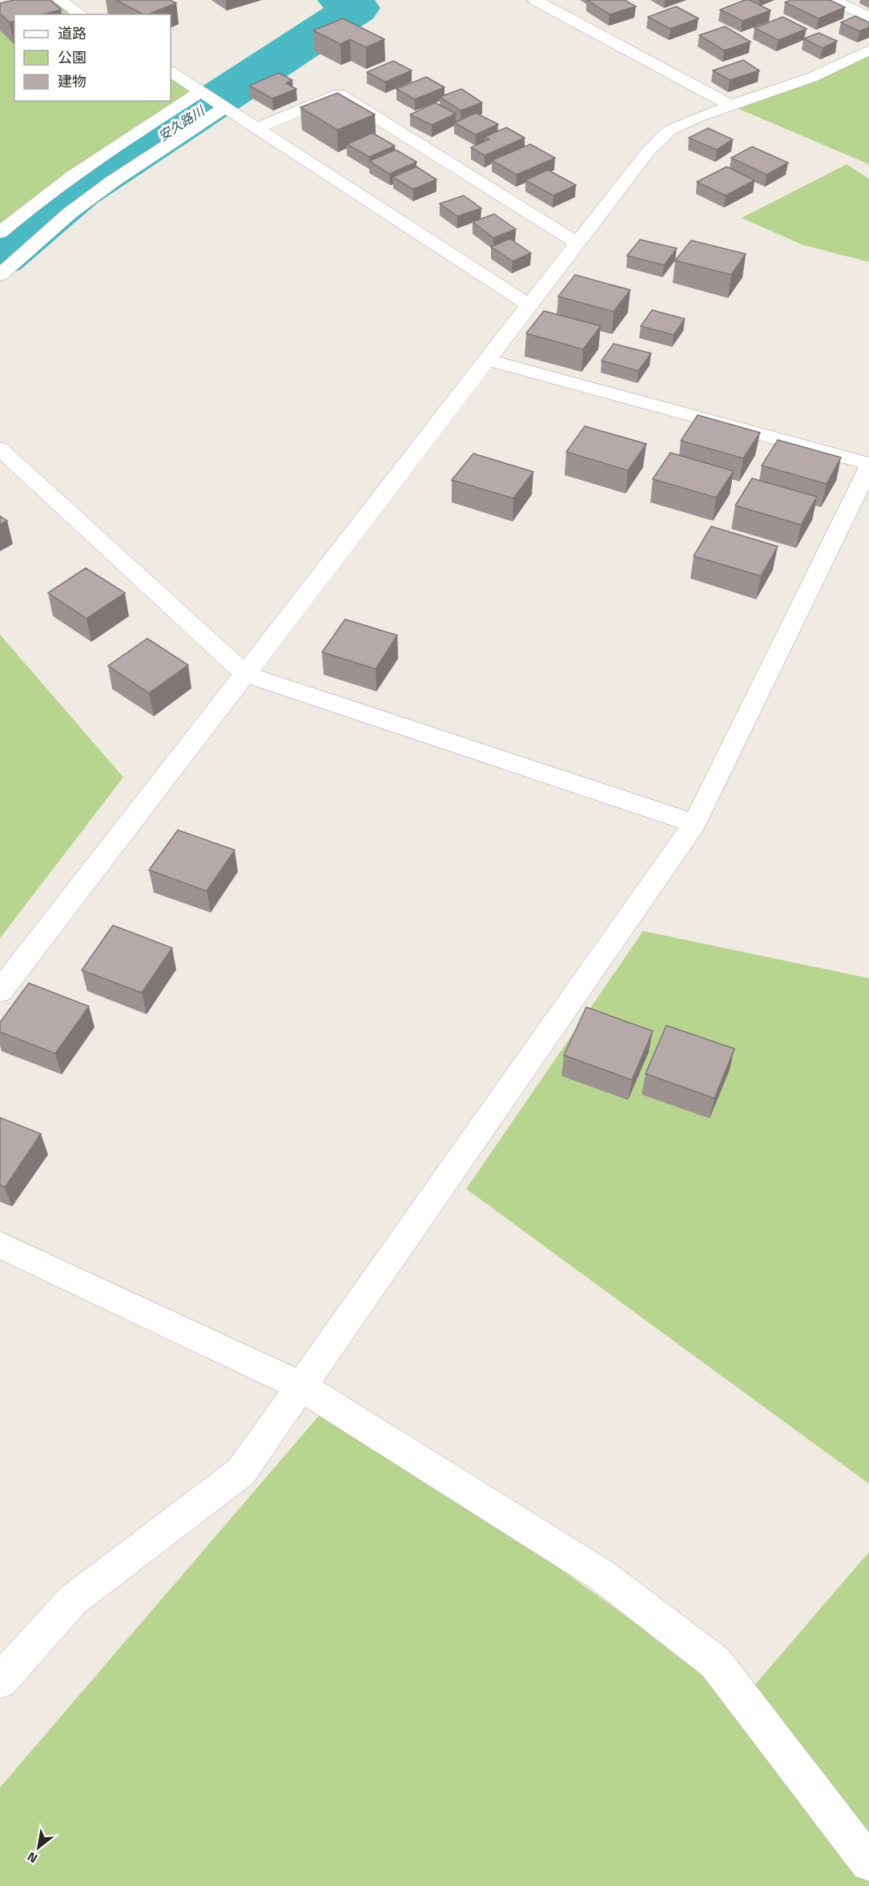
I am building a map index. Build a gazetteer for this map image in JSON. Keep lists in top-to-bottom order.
{
  "water": ["安久路川"],
  "legend": ["道路", "公園", "建物"],
  "north": "bottom left"
}
